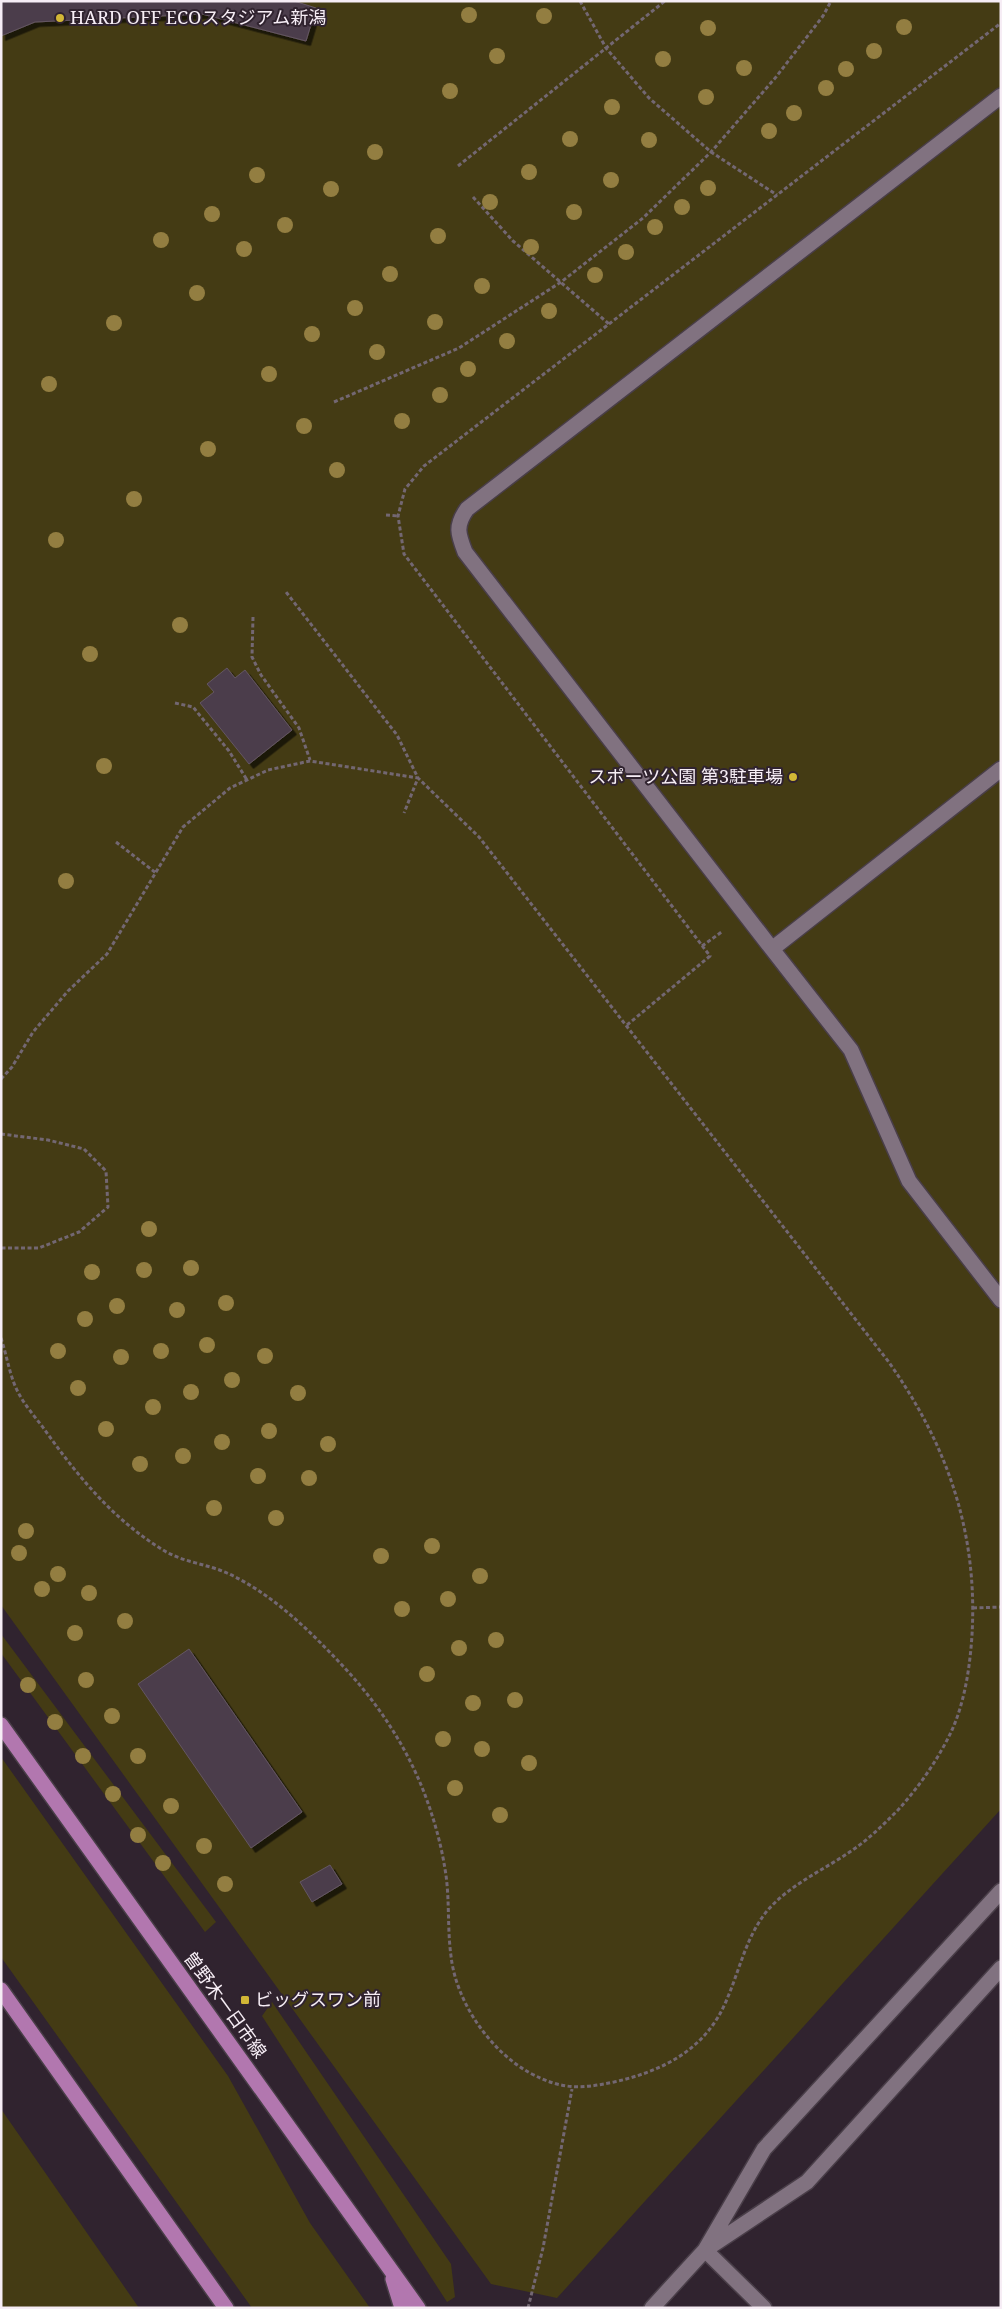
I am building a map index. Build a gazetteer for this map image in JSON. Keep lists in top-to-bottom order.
{
  "streets": {
    "main road": ["曽野木一日市線"]
  },
  "places": {
    "other": ["HARD OFF ECOスタジアム新潟", "スポーツ公園 第3駐車場"],
    "transit": ["ビッグスワン前"]
  }
}
